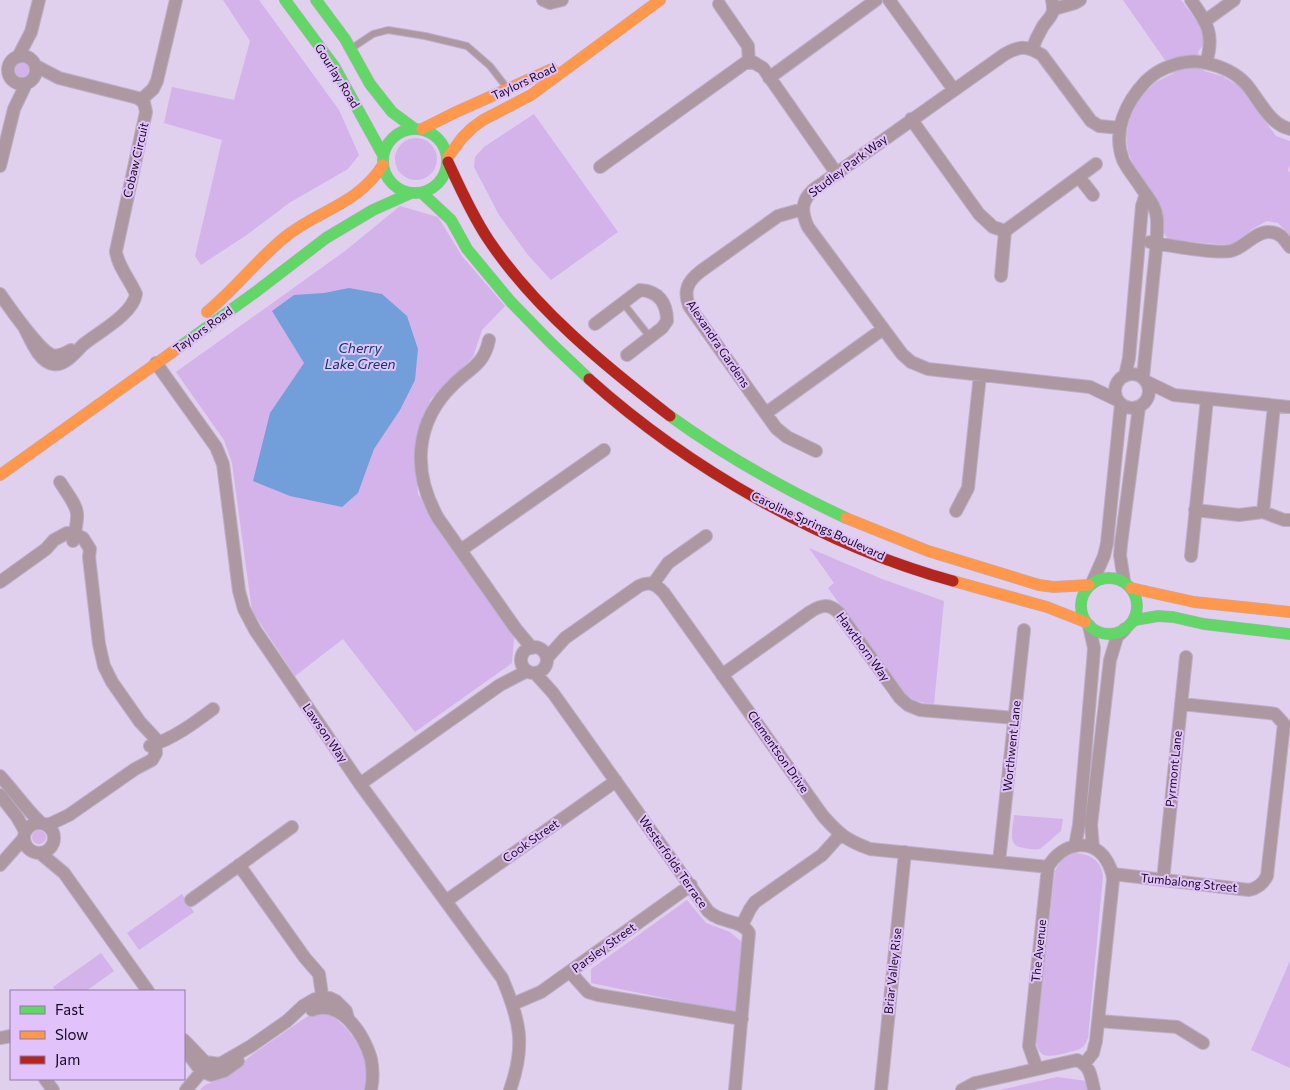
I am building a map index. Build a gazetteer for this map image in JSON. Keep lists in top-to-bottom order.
{
  "streets": {
    "main road": ["Gourlay Road", "Taylors Road", "Caroline Springs Boulevard"],
    "street": [
      "Cobaw Circuit",
      "Studley Park Way",
      "Alexandra Gardens",
      "Hawthorn Way",
      "Lawson Way",
      "Worthwent Lane",
      "Clementson Drive",
      "Pyrmont Lane",
      "Cook Street",
      "Westerfolds Terrace",
      "Tumbalong Street",
      "Parsley Street",
      "The Avenue",
      "Briar Valley Rise"
    ]
  },
  "crossings": [
    ["Gourlay Road", "Taylors Road"],
    ["Gourlay Road", "Caroline Springs Boulevard"],
    ["Taylors Road", "Caroline Springs Boulevard"],
    ["Taylors Road", "Lawson Way"],
    ["Studley Park Way", "Alexandra Gardens"],
    ["Hawthorn Way", "Worthwent Lane"],
    ["Hawthorn Way", "Clementson Drive"],
    ["Lawson Way", "Cook Street"],
    ["Lawson Way", "Parsley Street"],
    ["Worthwent Lane", "Clementson Drive"],
    ["Clementson Drive", "The Avenue"],
    ["Clementson Drive", "Briar Valley Rise"],
    ["Pyrmont Lane", "Tumbalong Street"],
    ["Cook Street", "Westerfolds Terrace"],
    ["Westerfolds Terrace", "Parsley Street"]
  ],
  "water": ["Cherry Lake Green"],
  "legend": ["Fast", "Slow", "Jam"]
}
